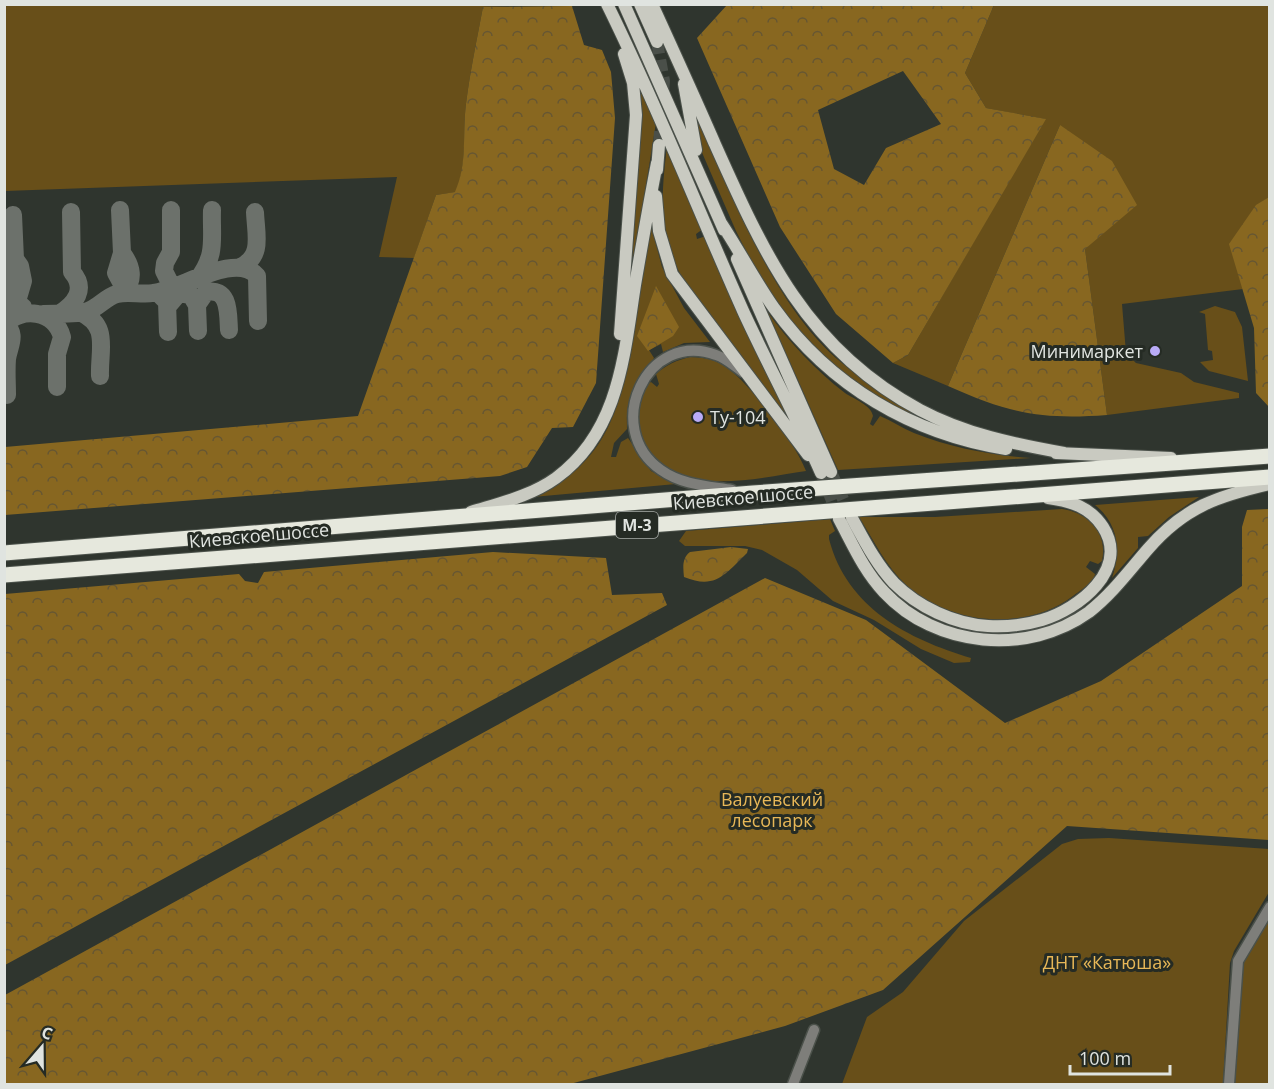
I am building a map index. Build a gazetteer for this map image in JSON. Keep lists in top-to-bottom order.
{
  "streets": {
    "highway": ["Киевское шоссе", "М-3"]
  },
  "parks": ["Валуевский лесопарк", "ДНТ «Катюша»"],
  "places": ["Минимаркет", "Ту-104"],
  "scale_bar": "100 m",
  "north": "top"
}
